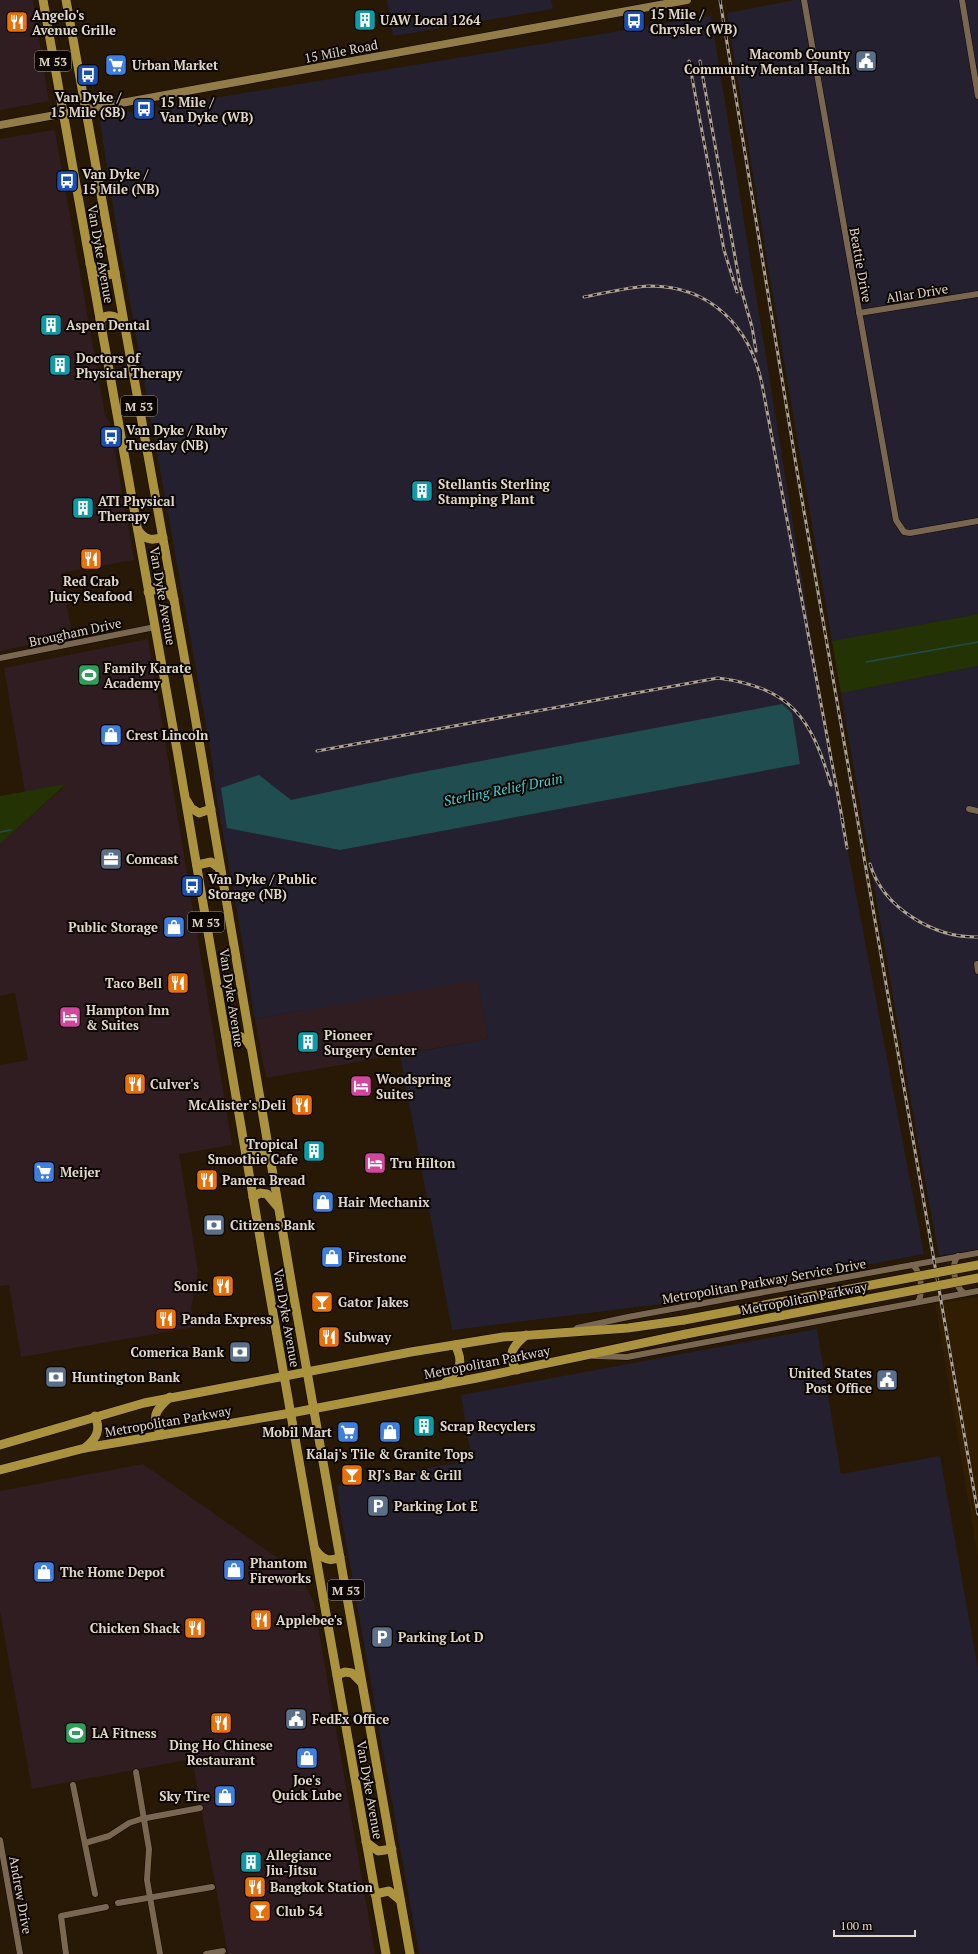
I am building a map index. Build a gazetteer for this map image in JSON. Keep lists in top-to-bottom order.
{
  "streets": {
    "main road": [
      "15 Mile Road",
      "M 53",
      "Van Dyke Avenue",
      "Metropolitan Parkway"
    ],
    "street": [
      "Beattie Drive",
      "Allar Drive",
      "Brougham Drive",
      "Metropolitan Parkway Service Drive",
      "Andrew Drive"
    ]
  },
  "crossings": [
    ["15 Mile Road", "Van Dyke Avenue"],
    ["Van Dyke Avenue", "Brougham Drive"],
    ["Van Dyke Avenue", "Metropolitan Parkway"],
    ["Beattie Drive", "Allar Drive"],
    ["Metropolitan Parkway Service Drive", "Metropolitan Parkway"]
  ],
  "water": ["Sterling Relief Drain"],
  "places": {
    "building": [
      "UAW Local 1264",
      "Aspen Dental",
      "Doctors of Physical Therapy",
      "Stellantis Sterling Stamping Plant",
      "ATI Physical Therapy",
      "Pioneer Surgery Center",
      "Tropical Smoothie Cafe",
      "Scrap Recyclers",
      "Allegiance Jiu-Jitsu"
    ],
    "bus stop": [
      "15 Mile / Chrysler (WB)",
      "Van Dyke / 15 Mile (SB)",
      "15 Mile / Van Dyke (WB)",
      "Van Dyke / 15 Mile (NB)",
      "Van Dyke / Ruby Tuesday (NB)",
      "Van Dyke / Public Storage (NB)"
    ],
    "restaurant": [
      "Angelo's Avenue Grille",
      "Red Crab Juicy Seafood",
      "Taco Bell",
      "Culver's",
      "McAlister's Deli",
      "Panera Bread",
      "Sonic",
      "Panda Express",
      "Subway",
      "Applebee's",
      "Chicken Shack",
      "Ding Ho Chinese Restaurant",
      "Bangkok Station"
    ],
    "public building": ["Macomb County Community Mental Health", "United States Post Office", "FedEx Office"],
    "supermarket": ["Urban Market", "Meijer", "Mobil Mart"],
    "sports": ["Family Karate Academy", "LA Fitness"],
    "shop": [
      "Crest Lincoln",
      "Public Storage",
      "Hair Mechanix",
      "Firestone",
      "Kalaj's Tile & Granite Tops",
      "Phantom Fireworks",
      "The Home Depot",
      "Joe's Quick Lube",
      "Sky Tire"
    ],
    "office": ["Comcast"],
    "hotel": ["Hampton Inn & Suites", "Woodspring Suites", "Tru Hilton"],
    "bank": ["Citizens Bank", "Comerica Bank", "Huntington Bank"],
    "bar": ["Gator Jakes", "RJ's Bar & Grill", "Club 54"],
    "parking": ["Parking Lot E", "Parking Lot D"]
  },
  "scale_bar": "100 m"
}
